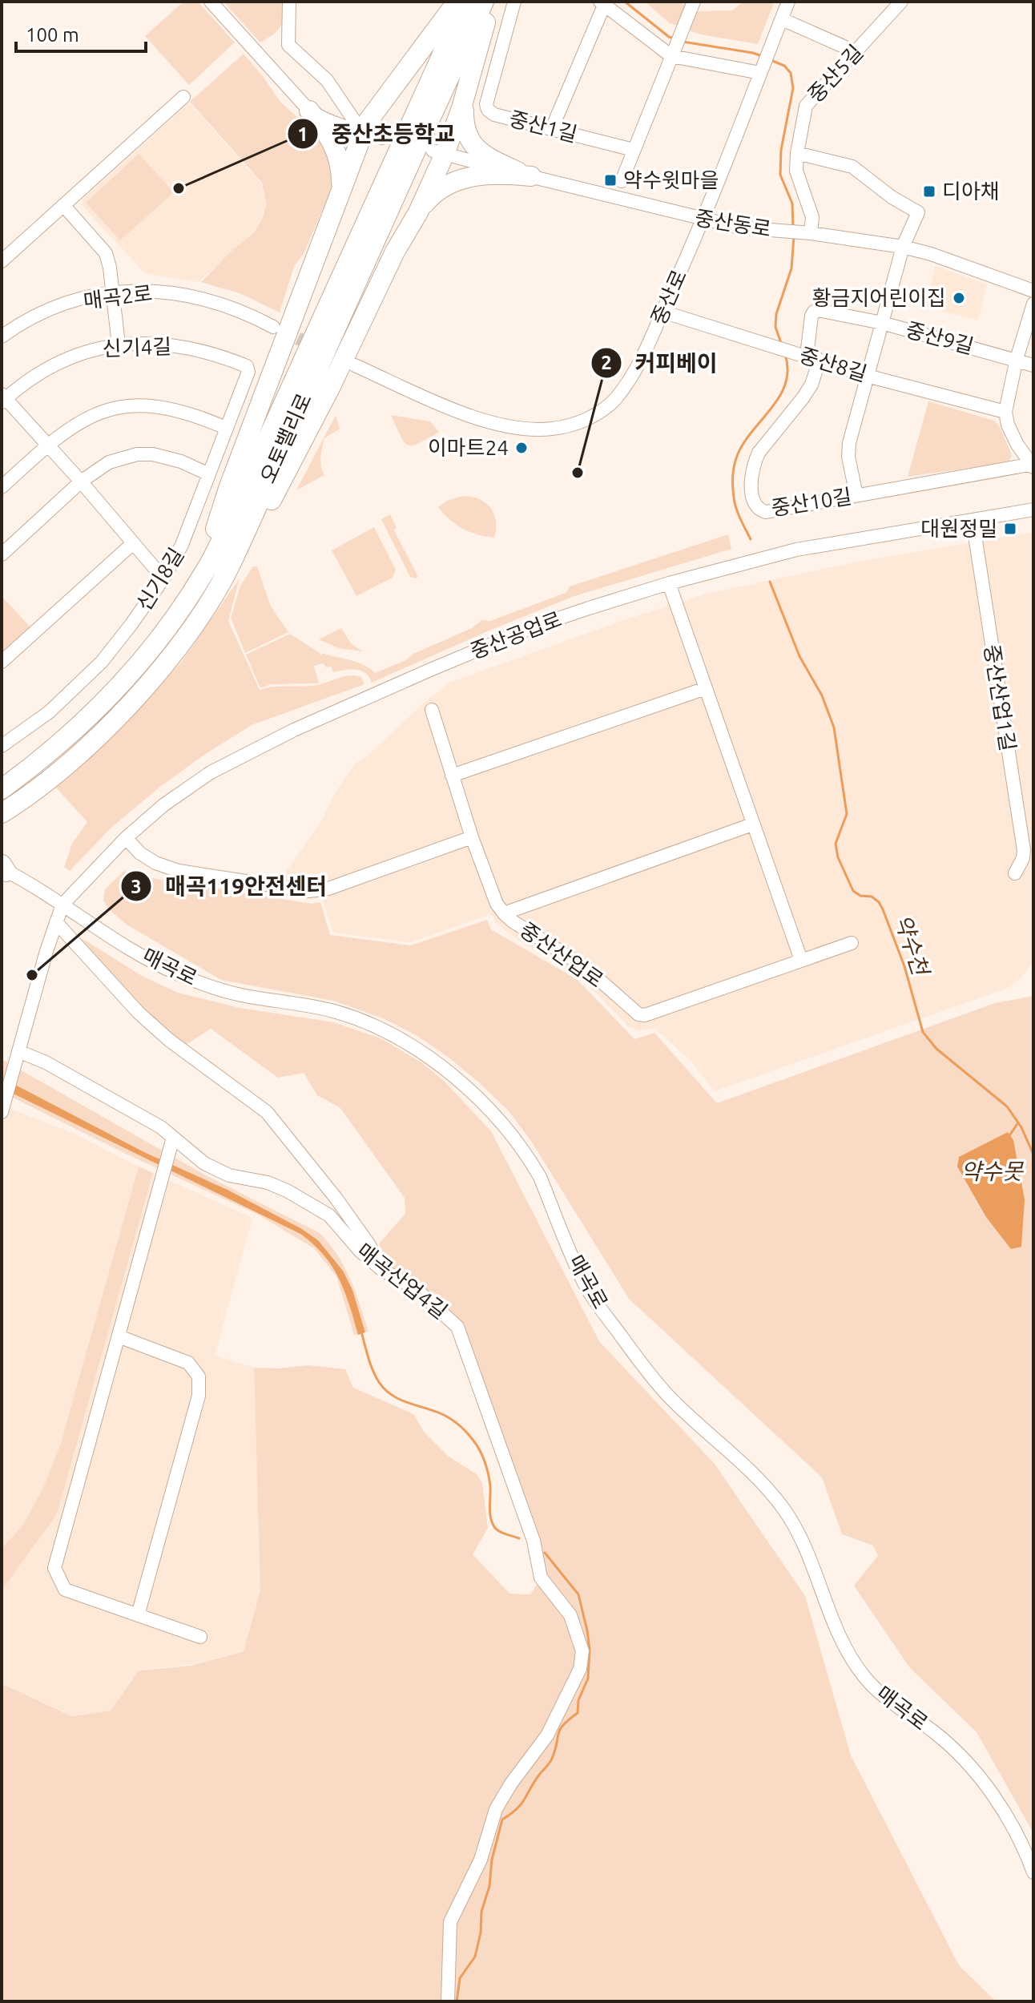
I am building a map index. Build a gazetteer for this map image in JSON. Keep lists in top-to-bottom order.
{
  "streets": {
    "highway": ["오토밸리로"],
    "street": [
      "중산5길",
      "중산1길",
      "중산동로",
      "매곡2로",
      "중산로",
      "중산9길",
      "신기4길",
      "중산8길",
      "중산10길",
      "신기8길",
      "중산공업로",
      "중산산업1길",
      "중산산업로",
      "매곡로",
      "매곡산업4길"
    ]
  },
  "crossings": [
    ["중산5길", "중산동로"],
    ["중산동로", "중산로"],
    ["중산로", "중산8길"],
    ["중산9길", "중산8길"],
    ["중산9길", "중산10길"],
    ["신기4길", "신기8길"],
    ["중산8길", "중산10길"],
    ["중산공업로", "중산산업1길"],
    ["중산공업로", "매곡로"]
  ],
  "water": ["약수천", "약수못"],
  "places": {
    "transit": ["약수윗마을", "디아채", "대원정밀"],
    "other": [
      "중산초등학교",
      "황금지어린이집",
      "이마트24",
      "커피베이",
      "매곡119안전센터"
    ]
  },
  "scale_bar": "100 m"
}
